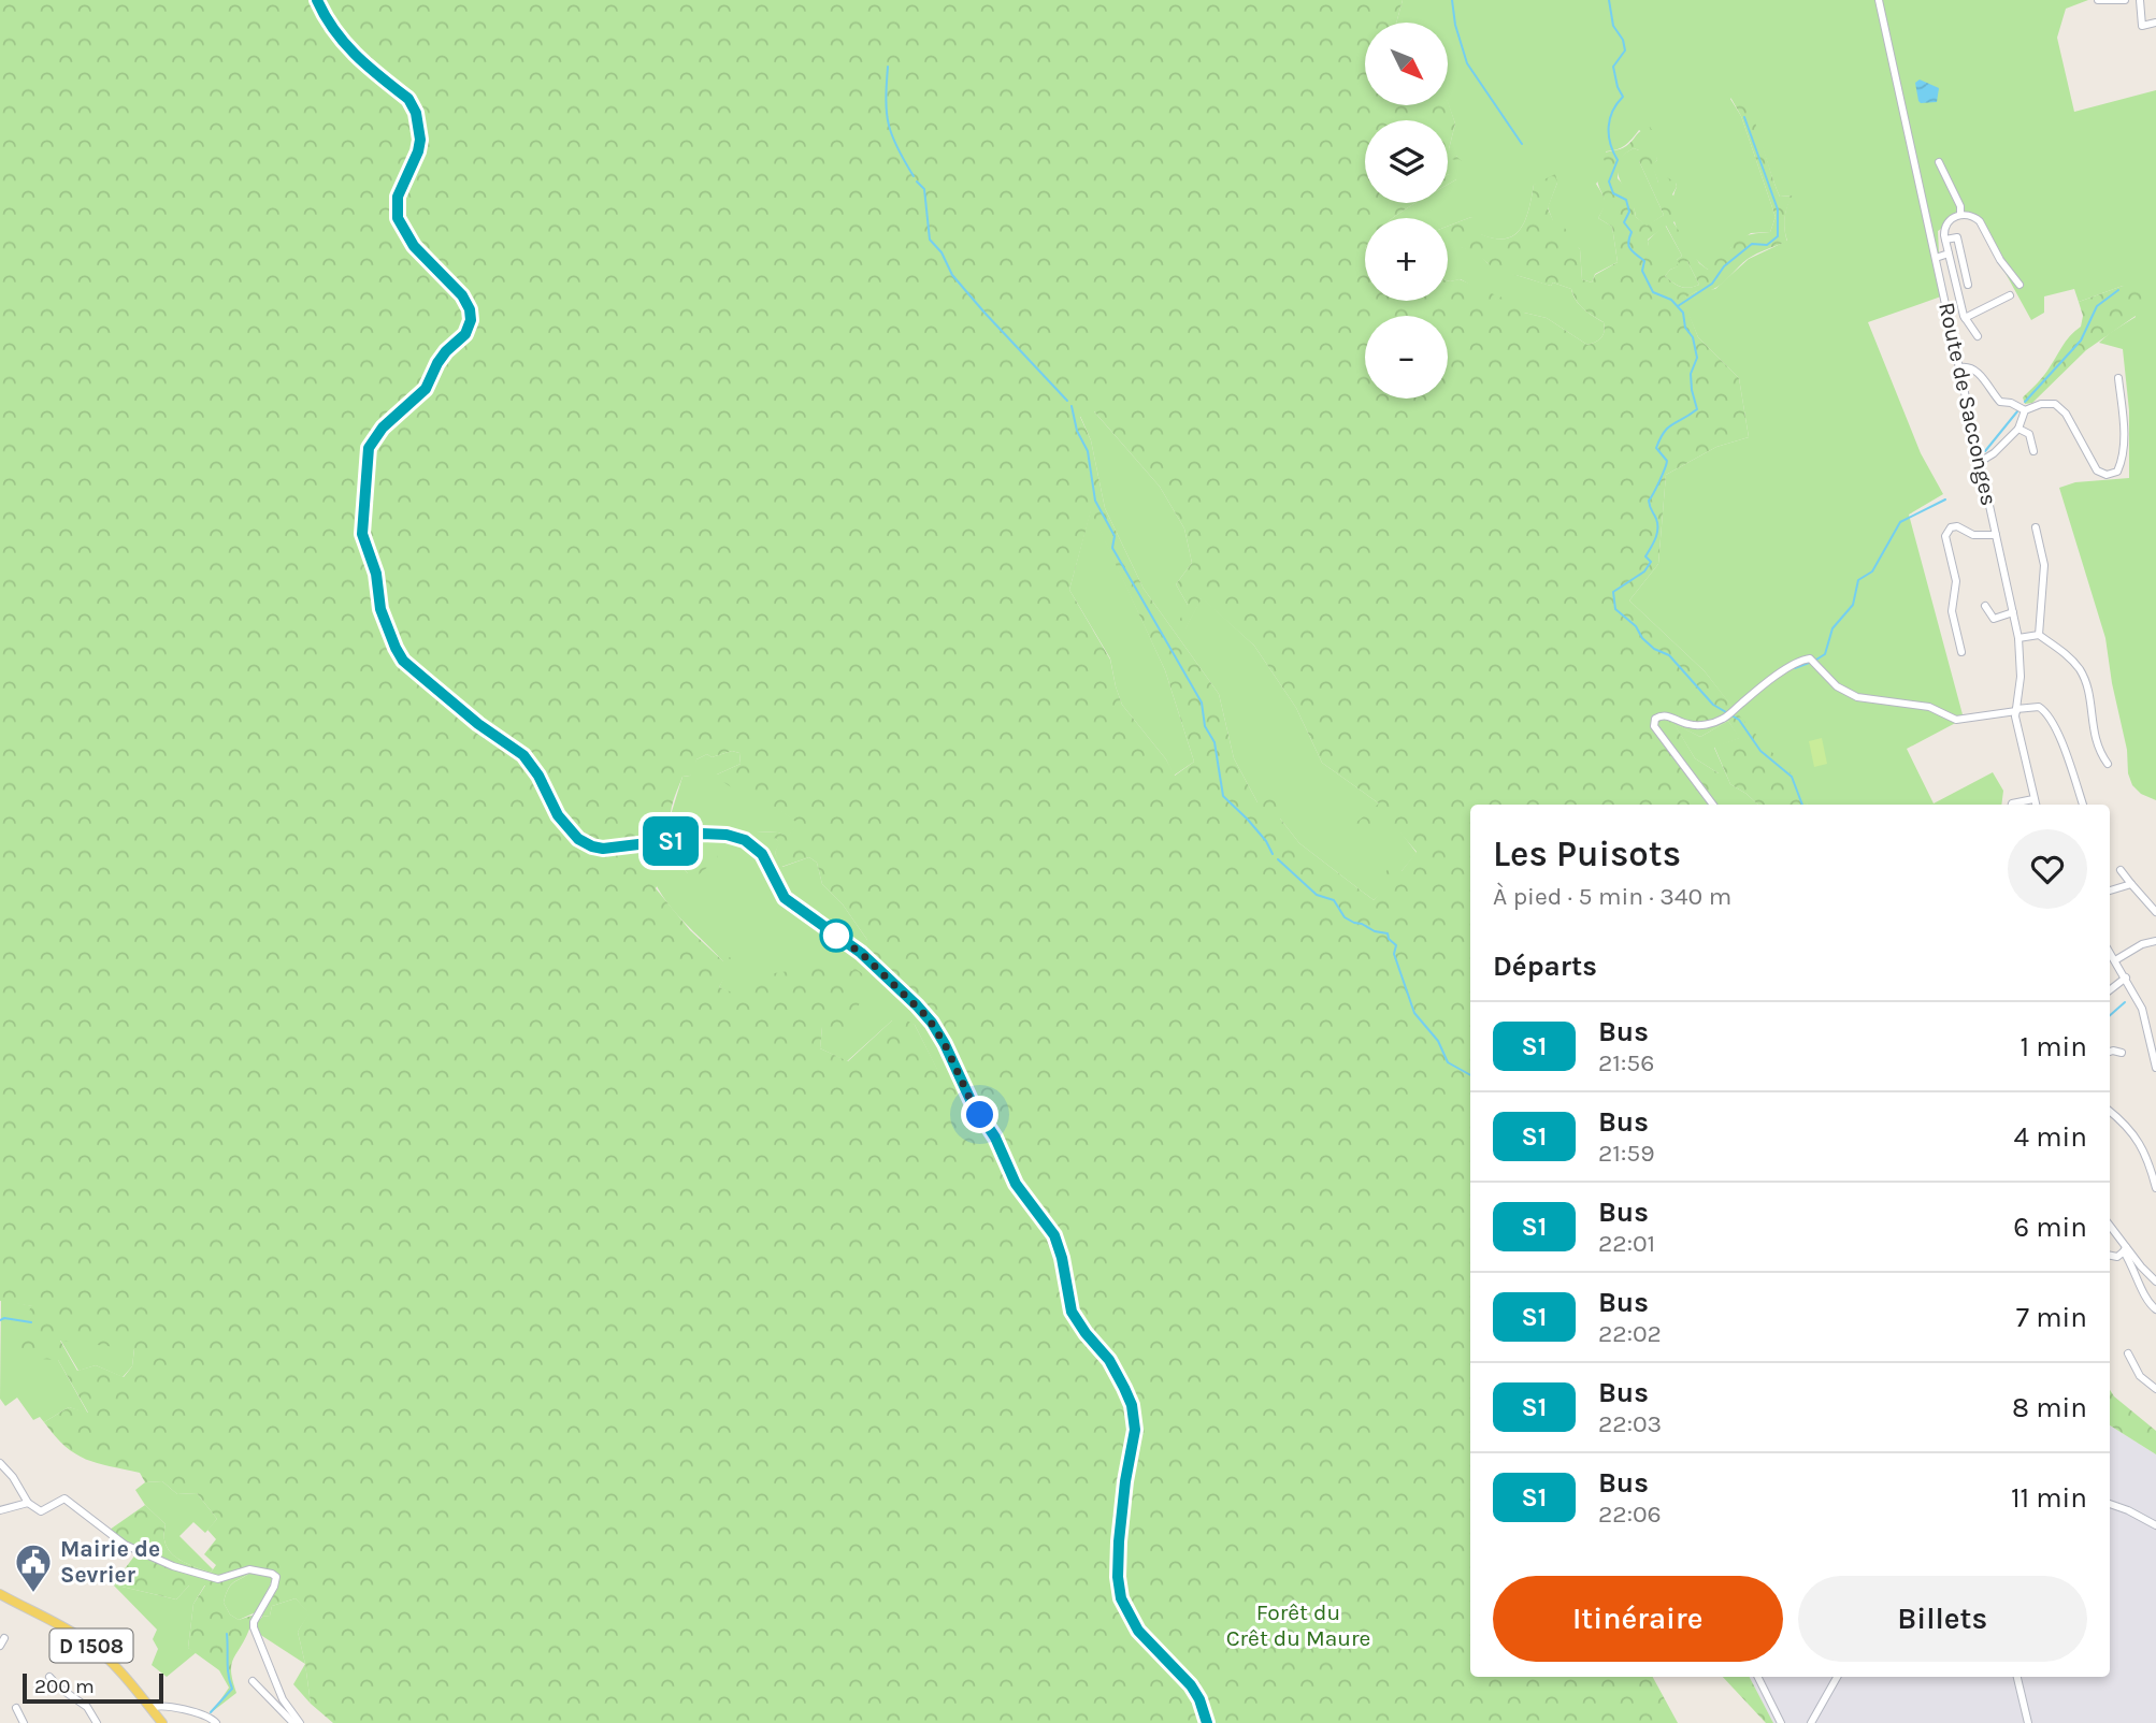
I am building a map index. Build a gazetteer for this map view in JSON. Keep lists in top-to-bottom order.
{
  "streets": {
    "main road": ["D 1508"],
    "street": ["Route de Sacconges"]
  },
  "parks": ["Forêt du Crêt du Maure"],
  "places": {
    "public building": ["Mairie de Sevrier"]
  },
  "lines": ["bus line S1"],
  "scale_bar": "200 m",
  "north": "bottom right",
  "page": {
    "on_map": "S1",
    "map_buttons": ["+", "−"],
    "heading": [
      ["Les Puisots", "À pied · 5 min · 340 m"],
      "Départs"
    ],
    "list": [
      {
        "mark": "S1",
        "name": "Bus",
        "note": "21:56",
        "value": "1 min"
      },
      {
        "mark": "S1",
        "name": "Bus",
        "note": "21:59",
        "value": "4 min"
      },
      {
        "mark": "S1",
        "name": "Bus",
        "note": "22:01",
        "value": "6 min"
      },
      {
        "mark": "S1",
        "name": "Bus",
        "note": "22:02",
        "value": "7 min"
      },
      {
        "mark": "S1",
        "name": "Bus",
        "note": "22:03",
        "value": "8 min"
      },
      {
        "mark": "S1",
        "name": "Bus",
        "note": "22:06",
        "value": "11 min"
      }
    ],
    "buttons": ["Itinéraire", "Billets"],
    "scale": "200 m"
  }
}
